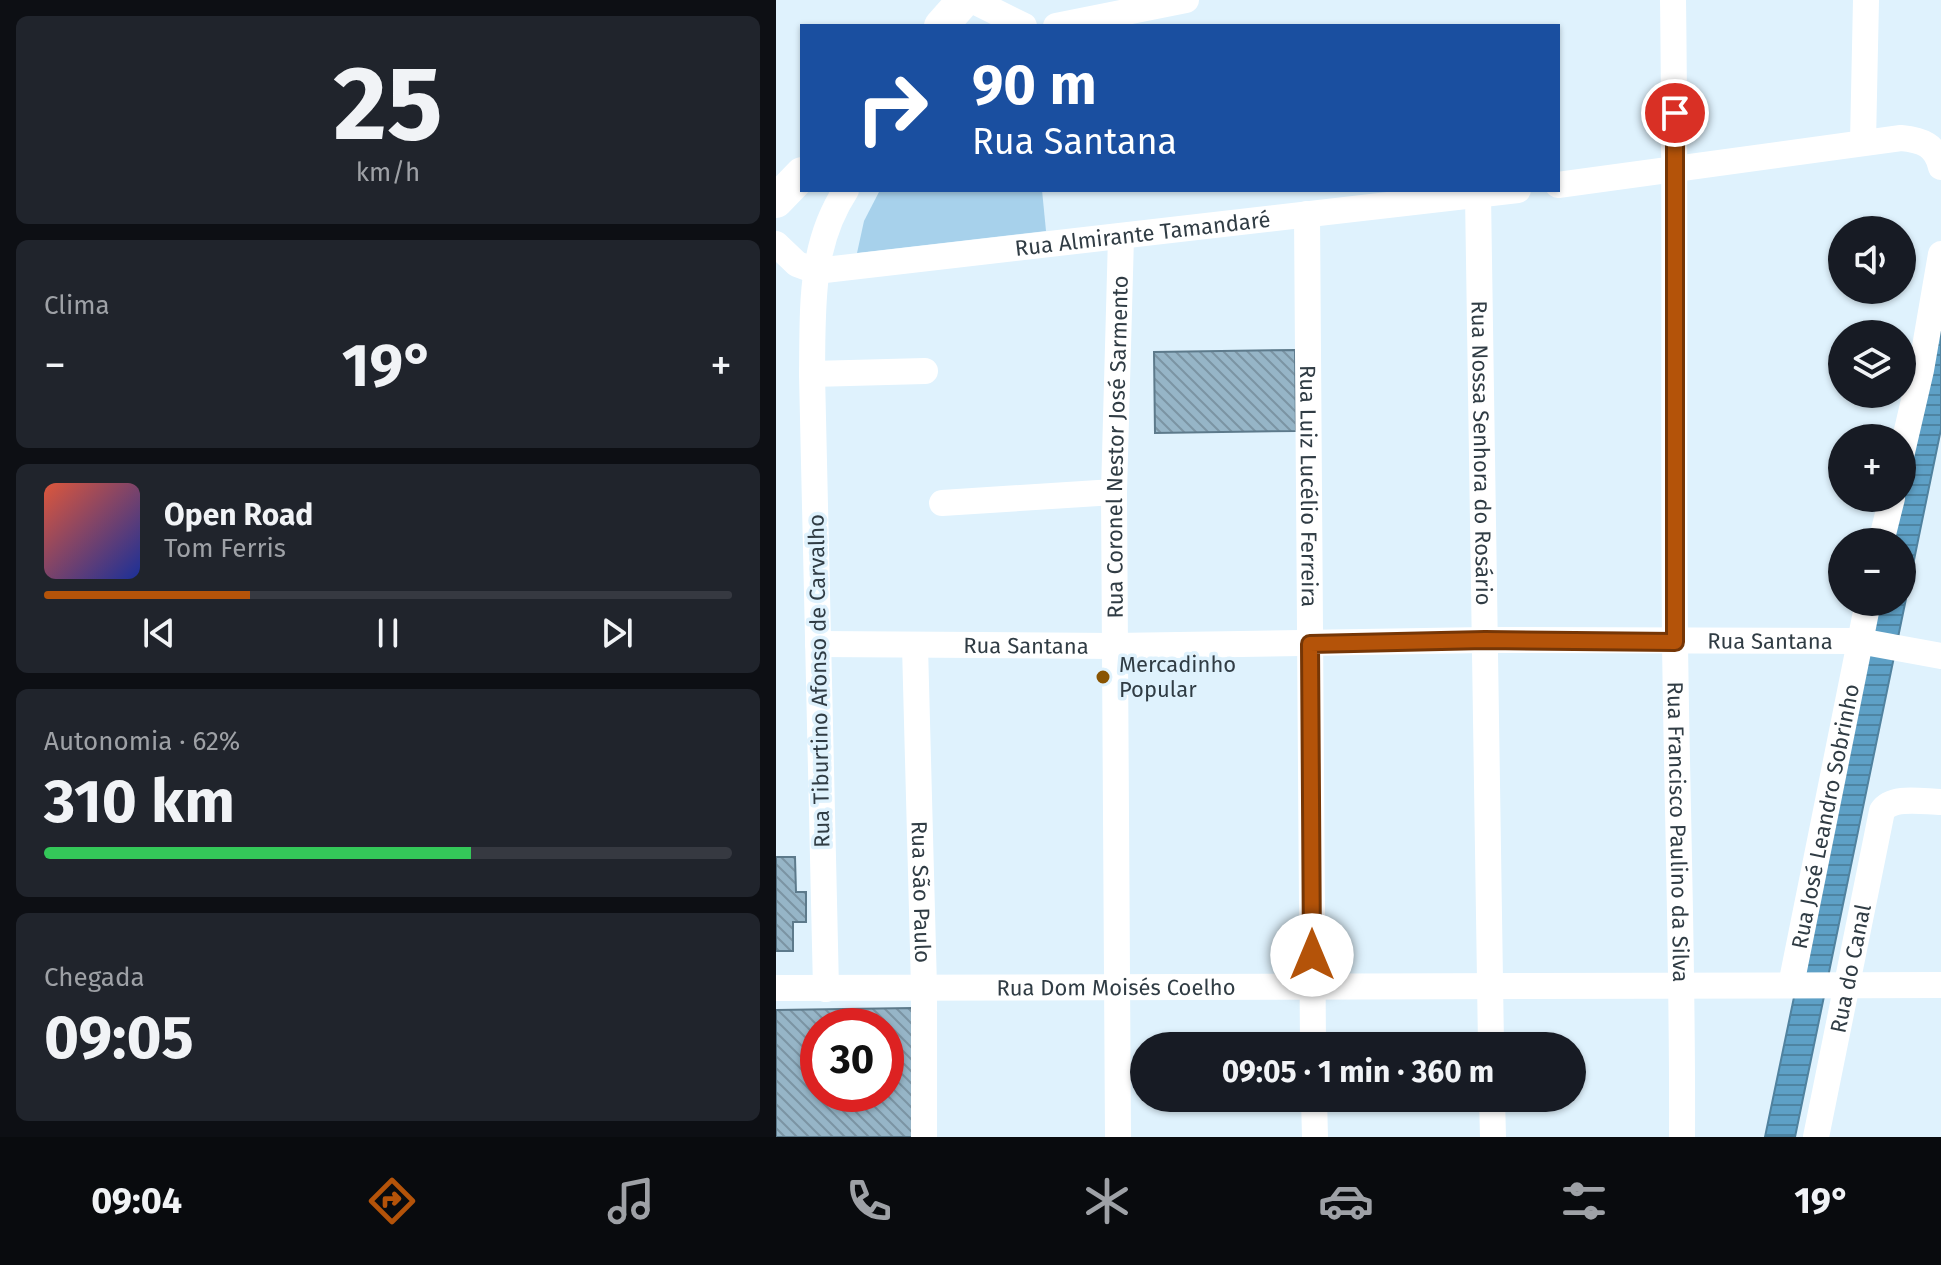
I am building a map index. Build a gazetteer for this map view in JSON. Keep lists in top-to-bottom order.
{
  "streets": {
    "street": [
      "Rua Almirante Tamandaré",
      "Rua Coronel Nestor José Sarmento",
      "Rua Nossa Senhora do Rosário",
      "Rua Luiz Lucélio Ferreira",
      "Rua Santana",
      "Rua Tiburtino Afonso de Carvalho",
      "Rua José Leandro Sobrinho",
      "Rua Francisco Paulino da Silva",
      "Rua São Paulo",
      "Rua do Canal",
      "Rua Dom Moisés Coelho"
    ]
  },
  "crossings": [
    ["Rua Almirante Tamandaré", "Rua Coronel Nestor José Sarmento"],
    ["Rua Almirante Tamandaré", "Rua Nossa Senhora do Rosário"],
    ["Rua Almirante Tamandaré", "Rua Luiz Lucélio Ferreira"],
    ["Rua Almirante Tamandaré", "Rua Tiburtino Afonso de Carvalho"],
    ["Rua Coronel Nestor José Sarmento", "Rua Santana"],
    ["Rua Coronel Nestor José Sarmento", "Rua Dom Moisés Coelho"],
    ["Rua Nossa Senhora do Rosário", "Rua Santana"],
    ["Rua Nossa Senhora do Rosário", "Rua Dom Moisés Coelho"],
    ["Rua Luiz Lucélio Ferreira", "Rua Santana"],
    ["Rua Luiz Lucélio Ferreira", "Rua Dom Moisés Coelho"],
    ["Rua Santana", "Rua Tiburtino Afonso de Carvalho"],
    ["Rua Santana", "Rua José Leandro Sobrinho"],
    ["Rua Santana", "Rua Francisco Paulino da Silva"],
    ["Rua Santana", "Rua São Paulo"],
    ["Rua Tiburtino Afonso de Carvalho", "Rua Dom Moisés Coelho"],
    ["Rua José Leandro Sobrinho", "Rua Dom Moisés Coelho"],
    ["Rua Francisco Paulino da Silva", "Rua Dom Moisés Coelho"],
    ["Rua São Paulo", "Rua Dom Moisés Coelho"],
    ["Rua do Canal", "Rua Dom Moisés Coelho"]
  ],
  "places": ["Mercadinho Popular"],
  "page": {
    "tile": [
      ["25", "km/h"],
      "Clima",
      ["Autonomia · 62%", "310 km"],
      ["Chegada", "09:05"]
    ],
    "turn": ["90 m", "Rua Santana"],
    "map_buttons": ["+", "−"],
    "heat": ["−", "19°", "+"],
    "song": ["Open Road", "Tom Ferris"],
    "limit": "30",
    "trip": "09:05 · 1 min · 360 m",
    "tabs": ["09:04", "19°"]
  }
}
